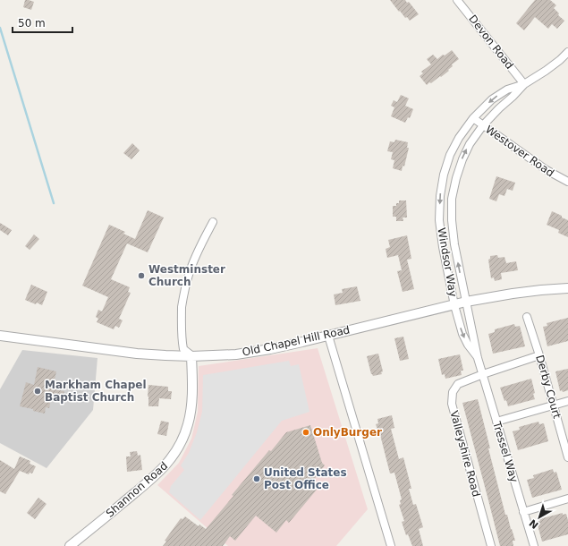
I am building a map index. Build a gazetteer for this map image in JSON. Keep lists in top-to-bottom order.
{
  "streets": {
    "street": [
      "Devon Road",
      "Westover Road",
      "Windsor Way",
      "Old Chapel Hill Road",
      "Derby Court",
      "Tressel Way",
      "Valleyshire Road",
      "Shannon Road"
    ]
  },
  "crossings": [
    ["Devon Road", "Windsor Way"],
    ["Westover Road", "Windsor Way"],
    ["Windsor Way", "Old Chapel Hill Road"],
    ["Windsor Way", "Tressel Way"],
    ["Old Chapel Hill Road", "Tressel Way"],
    ["Old Chapel Hill Road", "Shannon Road"],
    ["Derby Court", "Valleyshire Road"],
    ["Tressel Way", "Valleyshire Road"]
  ],
  "places": [
    "Westminster Church",
    "Markham Chapel Baptist Church",
    "OnlyBurger",
    "United States Post Office"
  ],
  "scale_bar": "50 m",
  "north": "bottom left"
}
